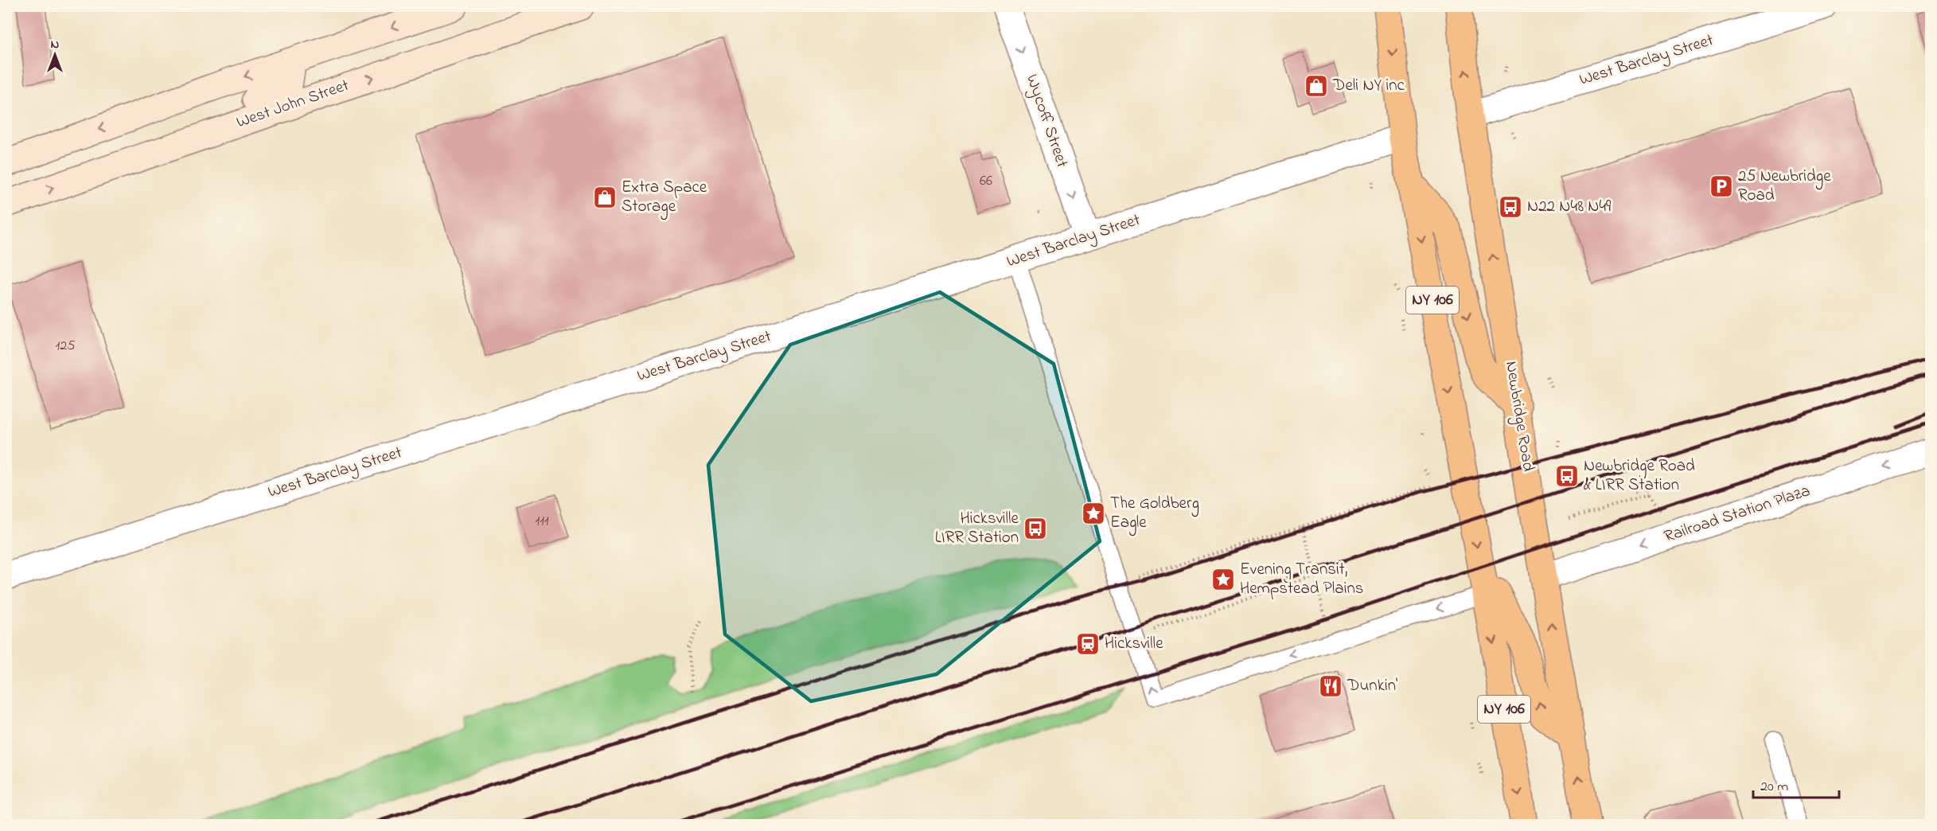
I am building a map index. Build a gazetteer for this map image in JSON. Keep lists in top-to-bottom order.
{
  "streets": {
    "main road": ["West John Street", "NY 106", "Newbridge Road"],
    "street": ["West Barclay Street", "Wycoff Street", "Railroad Station Plaza"]
  },
  "crossings": [
    ["West Barclay Street", "Wycoff Street"],
    ["West Barclay Street", "NY 106"],
    ["West Barclay Street", "Newbridge Road"],
    ["Newbridge Road", "Railroad Station Plaza"]
  ],
  "one_way": ["Wycoff Street", "Railroad Station Plaza"],
  "places": {
    "shop": ["Deli NY inc", "Extra Space Storage"],
    "parking": ["25 Newbridge Road"],
    "bus stop": ["N22 N48 N49", "Newbridge Road & LIRR Station", "Hicksville LIRR Station"],
    "place": ["The Goldberg Eagle", "Evening Transit, Hempstead Plains"],
    "station": ["Hicksville"],
    "restaurant": ["Dunkin'"]
  },
  "house_numbers": ["66", "125", "111"],
  "scale_bar": "20 m",
  "north": "top"
}
